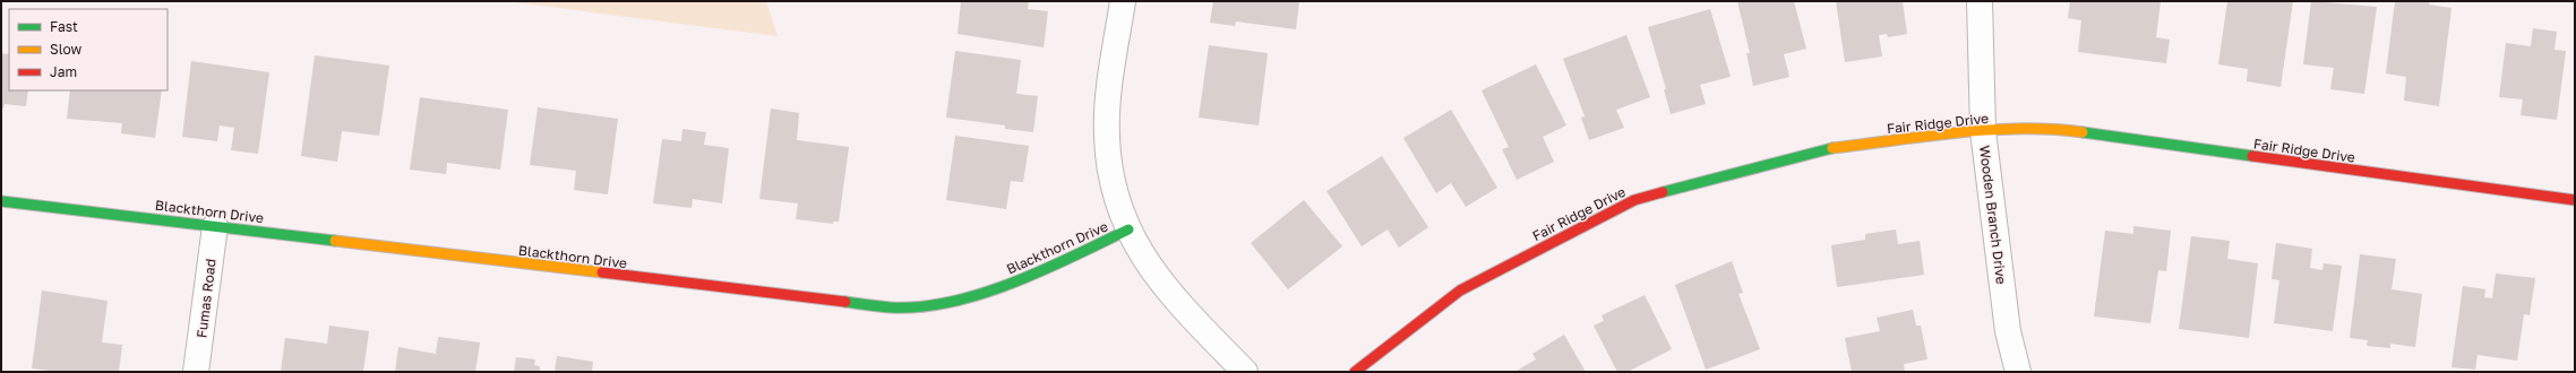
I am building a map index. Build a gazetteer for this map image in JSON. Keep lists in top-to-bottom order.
{
  "streets": {
    "street": [
      "Fair Ridge Drive",
      "Blackthorn Drive",
      "Wooden Branch Drive",
      "Fumas Road"
    ]
  },
  "crossings": [
    ["Fair Ridge Drive", "Wooden Branch Drive"],
    ["Blackthorn Drive", "Fumas Road"]
  ],
  "legend": ["Fast", "Slow", "Jam"]
}
